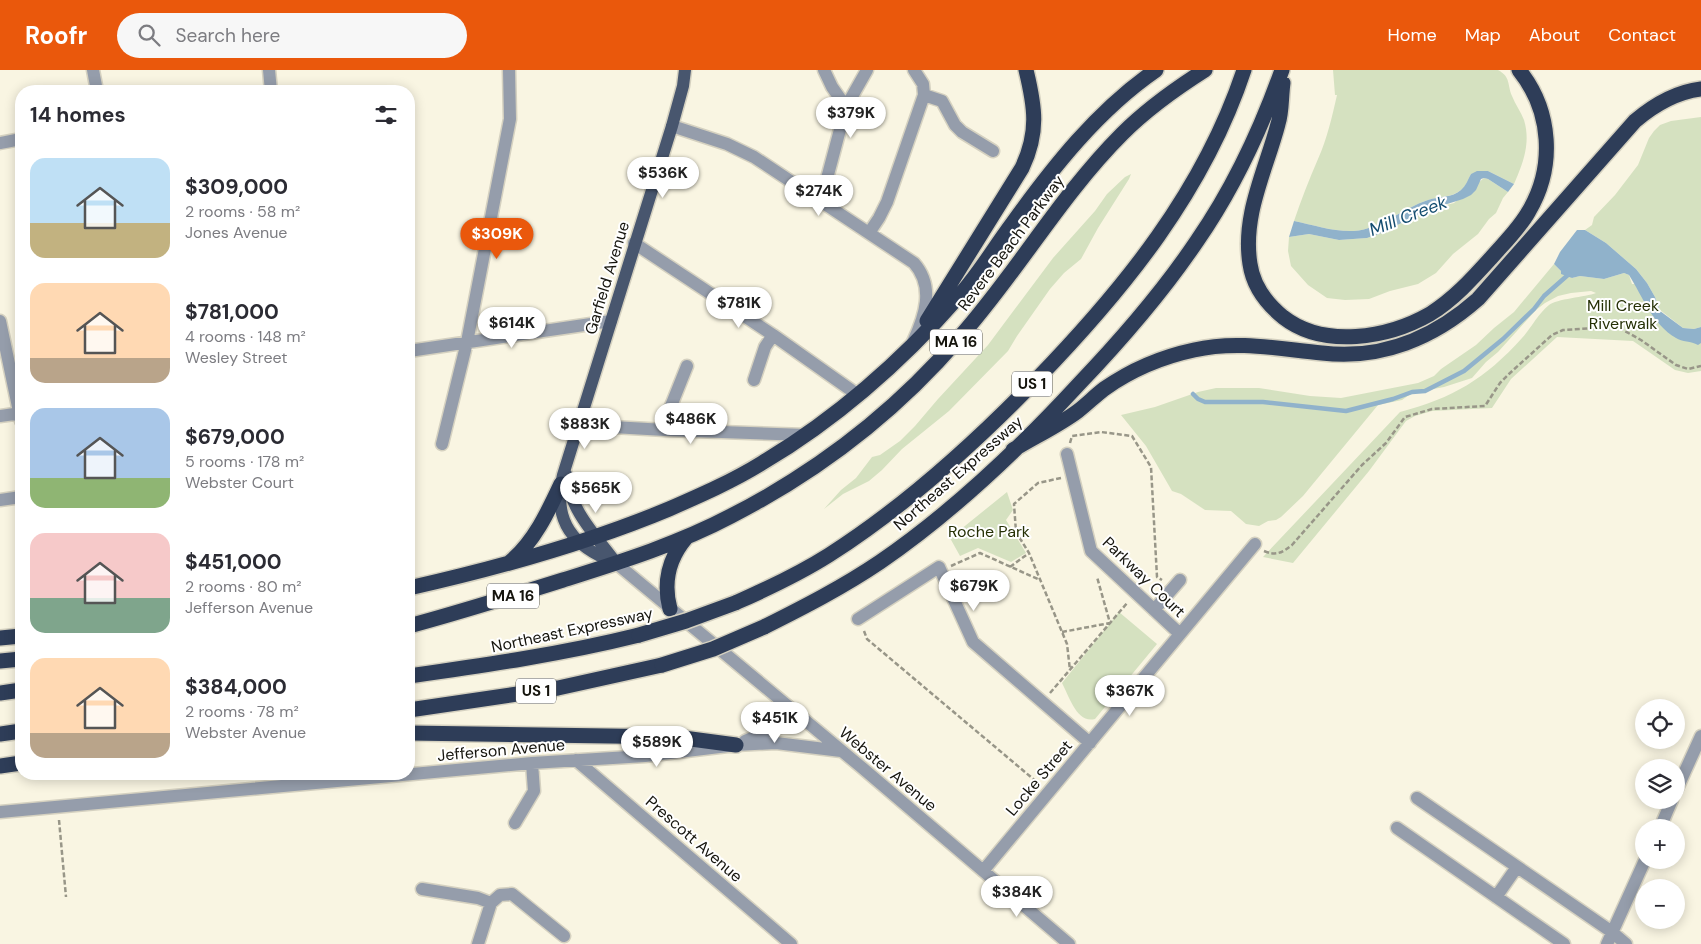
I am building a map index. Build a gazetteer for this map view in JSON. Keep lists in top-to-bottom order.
{
  "streets": {
    "highway": [
      "Revere Beach Parkway",
      "MA 16",
      "US 1",
      "Northeast Expressway"
    ],
    "main road": ["Garfield Avenue"],
    "street": [
      "Parkway Court",
      "Jefferson Avenue",
      "Webster Avenue",
      "Locke Street",
      "Prescott Avenue"
    ]
  },
  "crossings": [
    ["Revere Beach Parkway", "Garfield Avenue"],
    ["Revere Beach Parkway", "Webster Avenue"],
    ["Garfield Avenue", "Webster Avenue"],
    ["Parkway Court", "Locke Street"],
    ["Jefferson Avenue", "Webster Avenue"],
    ["Jefferson Avenue", "Prescott Avenue"],
    ["Webster Avenue", "Locke Street"]
  ],
  "water": ["Mill Creek"],
  "parks": ["Mill Creek Riverwalk", "Roche Park"],
  "page": {
    "header": "Roofr",
    "search": "Search here",
    "nav": [
      "Home",
      "Map",
      "About",
      "Contact"
    ],
    "heading": "14 homes",
    "price": [
      "$379K",
      "$536K",
      "$274K",
      "$309K",
      "$781K",
      "$614K",
      "$486K",
      "$883K",
      "$565K",
      "$679K",
      "$367K",
      "$451K",
      "$589K",
      "$384K"
    ],
    "list": [
      {
        "name": "$309,000",
        "note": "2 rooms · 58 m² · Jones Avenue"
      },
      {
        "name": "$781,000",
        "note": "4 rooms · 148 m² · Wesley Street"
      },
      {
        "name": "$679,000",
        "note": "5 rooms · 178 m² · Webster Court"
      },
      {
        "name": "$451,000",
        "note": "2 rooms · 80 m² · Jefferson Avenue"
      },
      {
        "name": "$384,000",
        "note": "2 rooms · 78 m² · Webster Avenue"
      }
    ],
    "map_buttons": ["+", "−"]
  }
}
